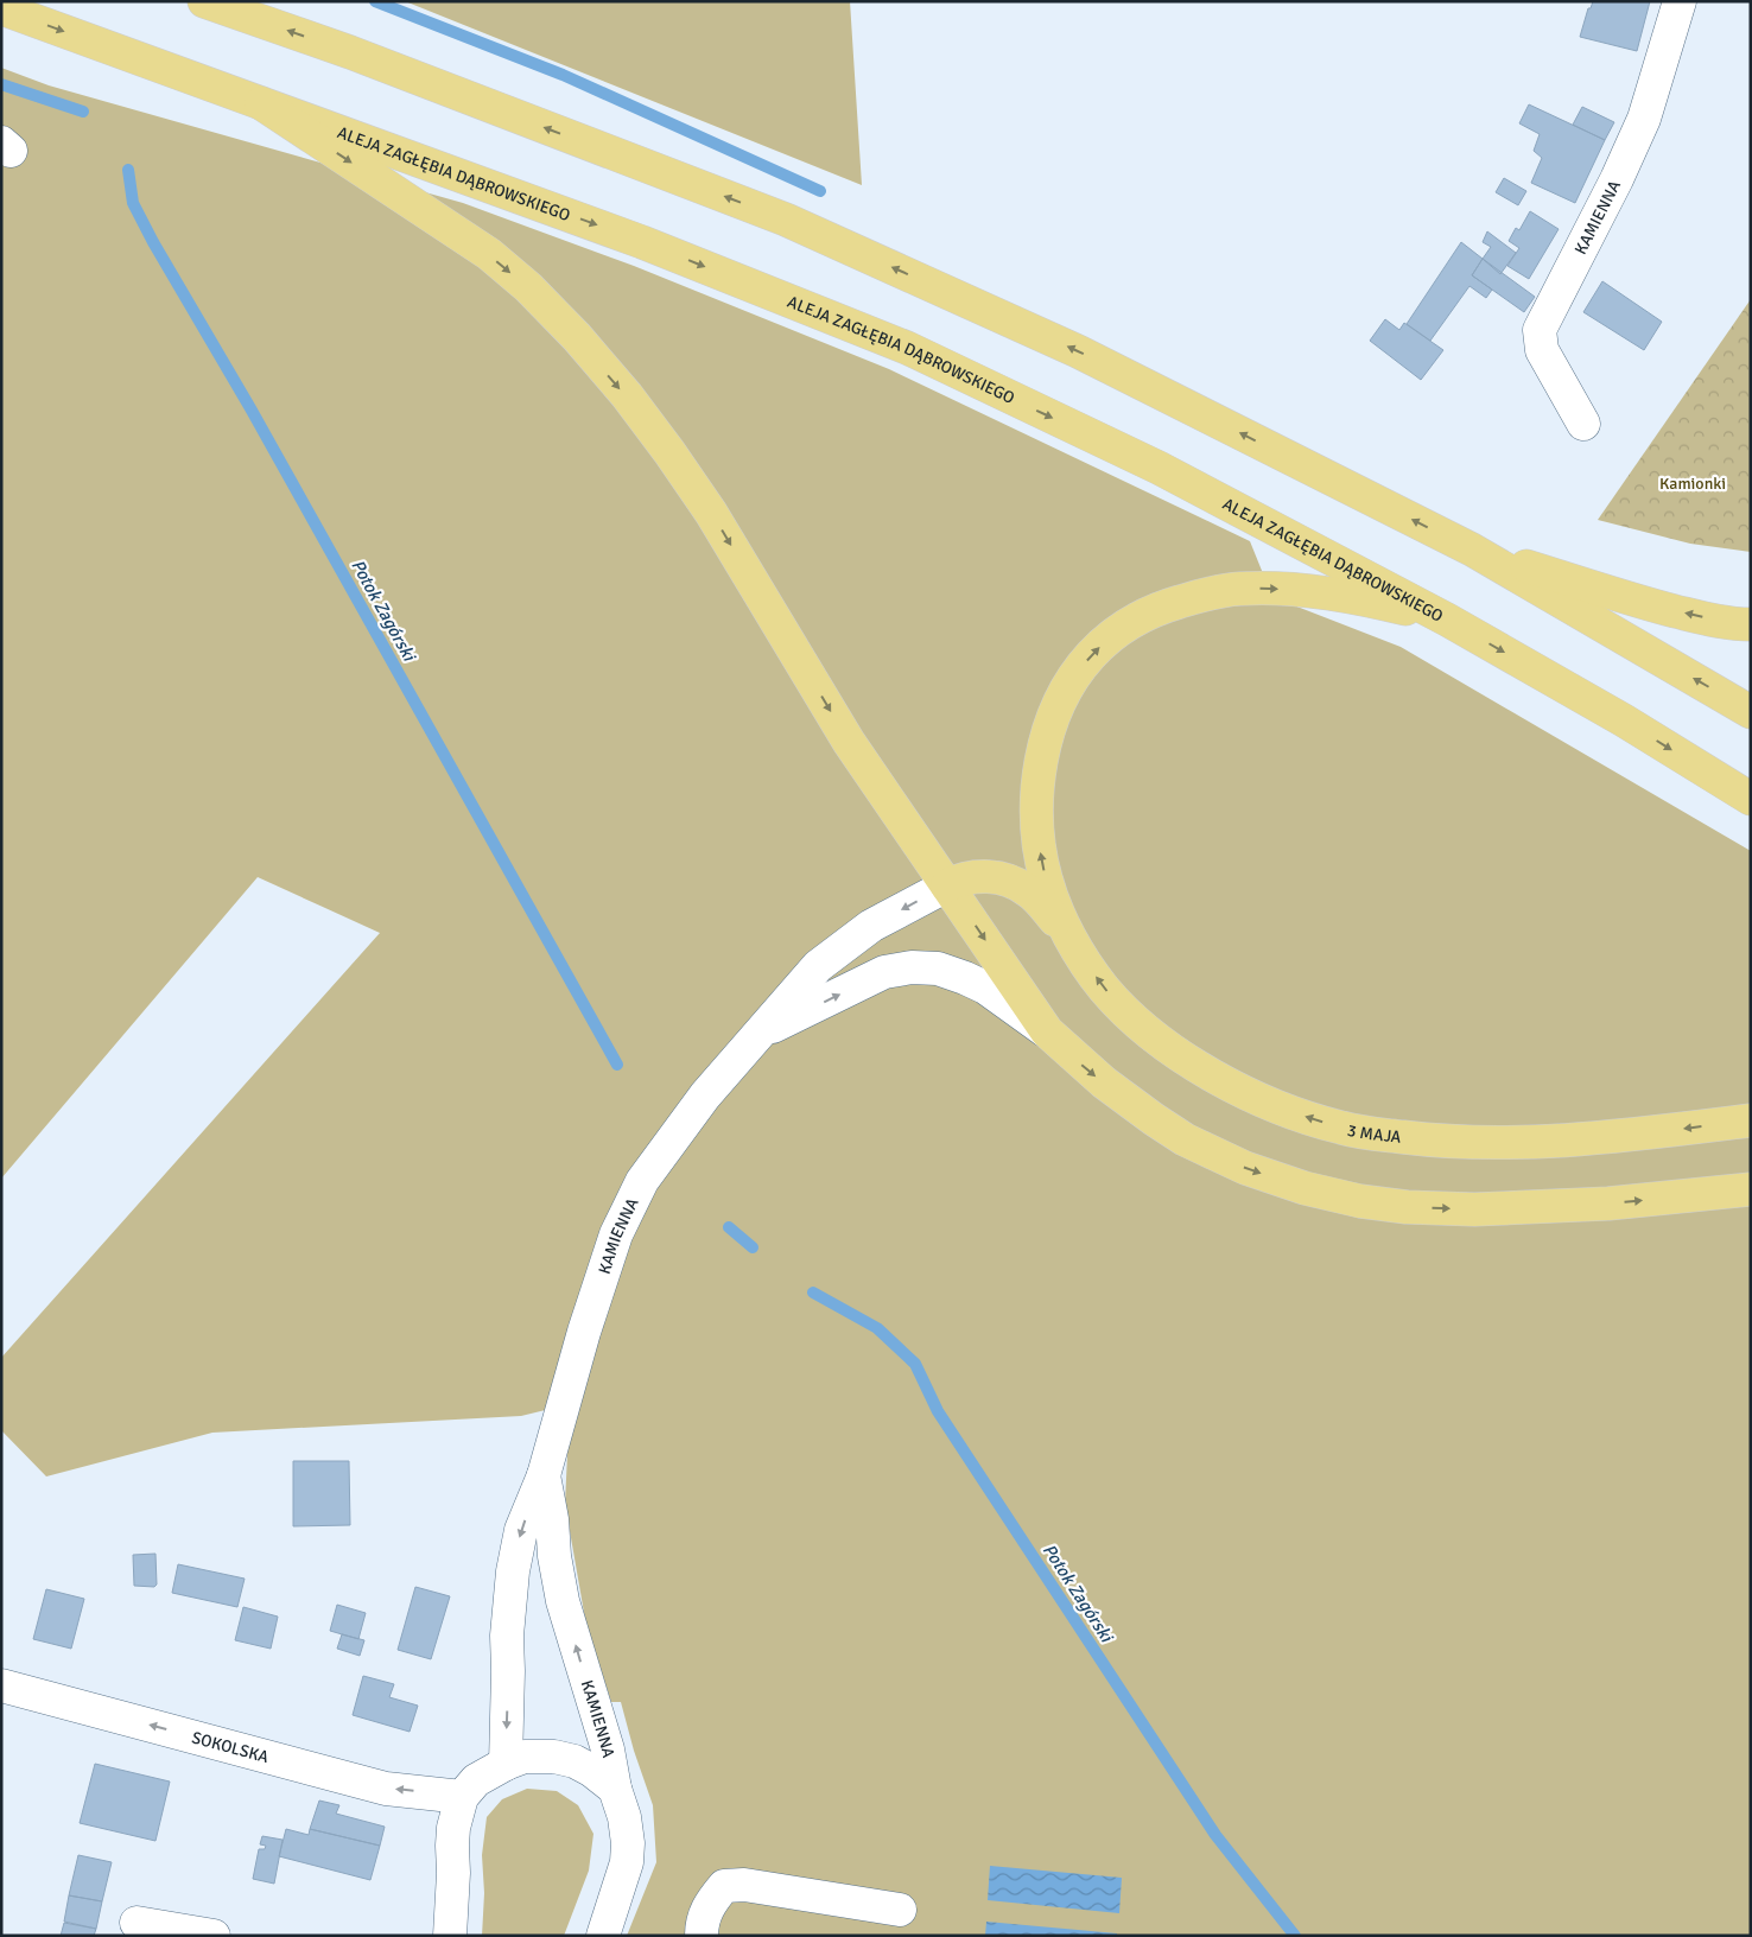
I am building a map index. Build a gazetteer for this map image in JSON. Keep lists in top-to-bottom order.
{
  "streets": {
    "main road": ["ALEJA ZAGŁĘBIA DĄBROWSKIEGO", "3 MAJA"],
    "street": ["KAMIENNA", "SOKOLSKA"]
  },
  "one_way": ["SOKOLSKA"],
  "water": ["Potok Zagórski"],
  "parks": ["Kamionki"]
}
